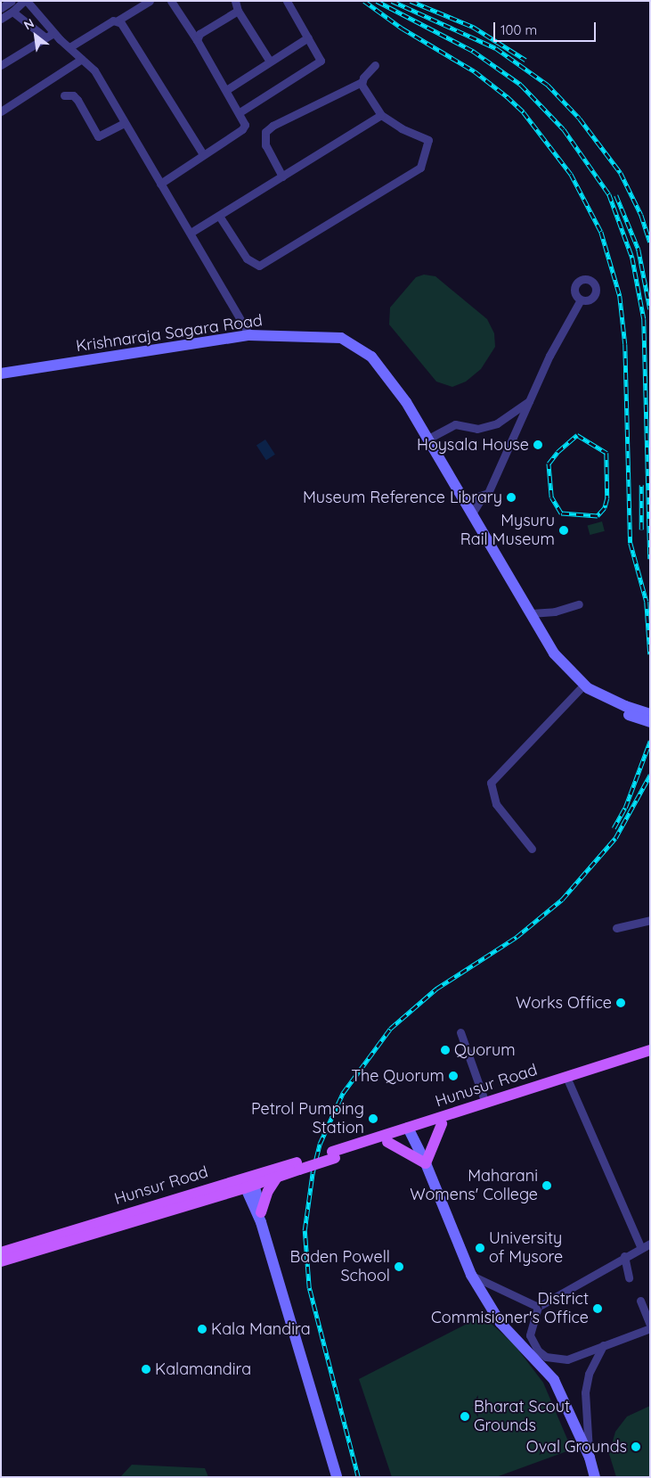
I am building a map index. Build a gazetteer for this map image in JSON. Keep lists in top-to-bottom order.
{
  "streets": {
    "main road": ["Krishnaraja Sagara Road", "Hunusur Road", "Hunsur Road"]
  },
  "crossings": [
    ["Hunusur Road", "Hunsur Road"]
  ],
  "places": [
    "Hoysala House",
    "Museum Reference Library",
    "Mysuru Rail Museum",
    "Works Office",
    "Quorum",
    "The Quorum",
    "Petrol Pumping Station",
    "Maharani Womens' College",
    "University of Mysore",
    "Baden Powell School",
    "District Commisioner's Office",
    "Kala Mandira",
    "Kalamandira",
    "Bharat Scout Grounds",
    "Oval Grounds"
  ],
  "scale_bar": "100 m",
  "north": "top left"
}
